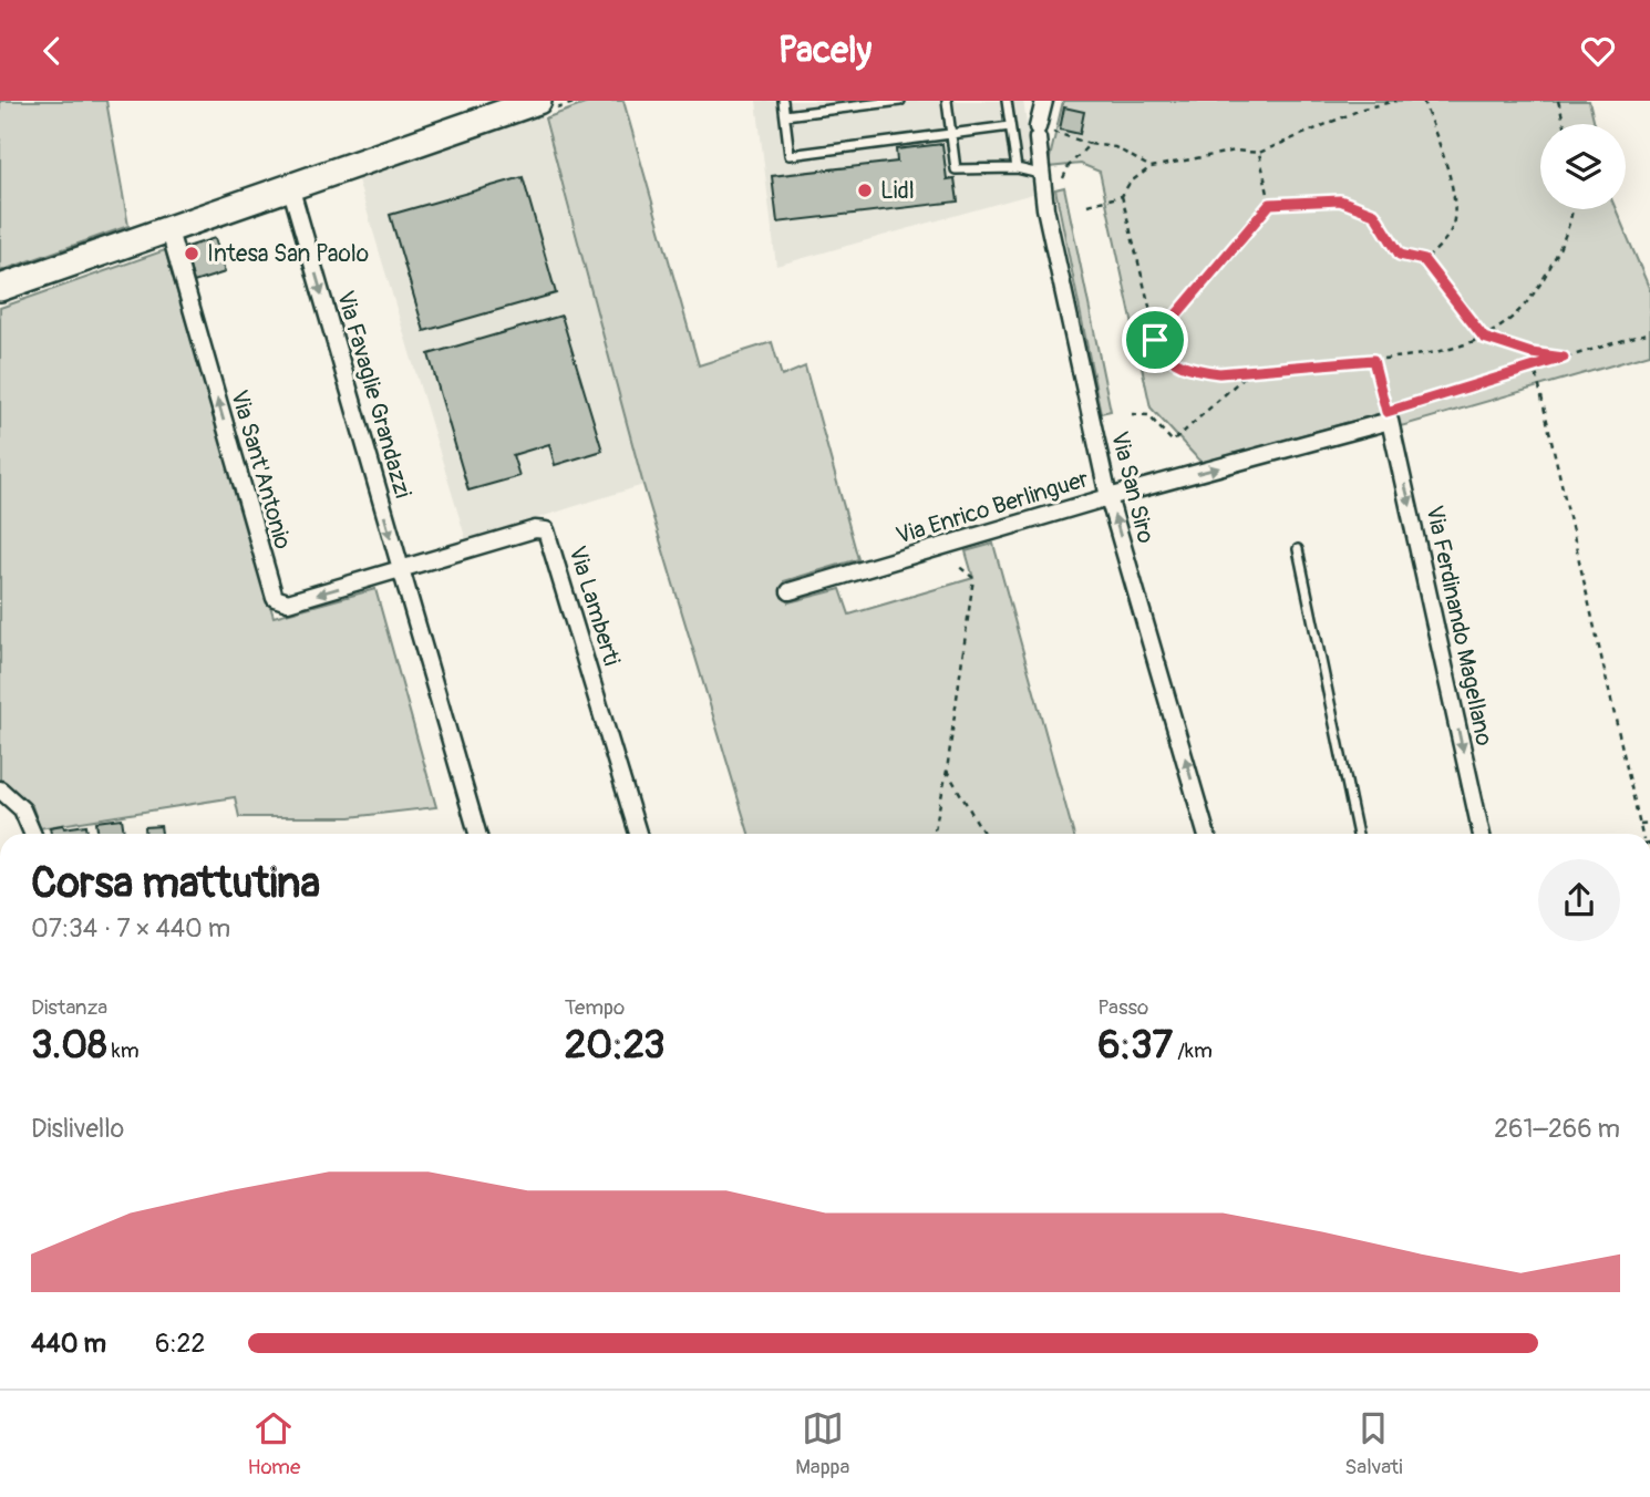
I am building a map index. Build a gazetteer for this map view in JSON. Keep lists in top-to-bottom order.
{
  "streets": {
    "street": [
      "Via Favaglie Grandazzi",
      "Via Sant'Antonio",
      "Via San Siro",
      "Via Enrico Berlinguer",
      "Via Lamberti",
      "Via Ferdinando Magellano"
    ]
  },
  "crossings": [
    ["Via Favaglie Grandazzi", "Via Sant'Antonio"],
    ["Via Favaglie Grandazzi", "Via Lamberti"],
    ["Via Sant'Antonio", "Via Lamberti"],
    ["Via San Siro", "Via Enrico Berlinguer"],
    ["Via Enrico Berlinguer", "Via Ferdinando Magellano"]
  ],
  "one_way": [
    "Via Favaglie Grandazzi",
    "Via Sant'Antonio",
    "Via San Siro",
    "Via Enrico Berlinguer",
    "Via Ferdinando Magellano"
  ],
  "places": ["Lidl", "Intesa San Paolo"],
  "page": {
    "header": "Pacely",
    "heading": ["Corsa mattutina", "07:34 · 7 × 440 m"],
    "stats": [
      ["Distanza", "3.08 km"],
      ["Tempo", "20:23"],
      ["Passo", "6:37 /km"]
    ],
    "chart": ["Dislivello", "261–266 m"],
    "list": [
      {
        "name": "440 m",
        "note": "6:22"
      }
    ],
    "tabs": ["Home", "Mappa", "Salvati"]
  }
}
